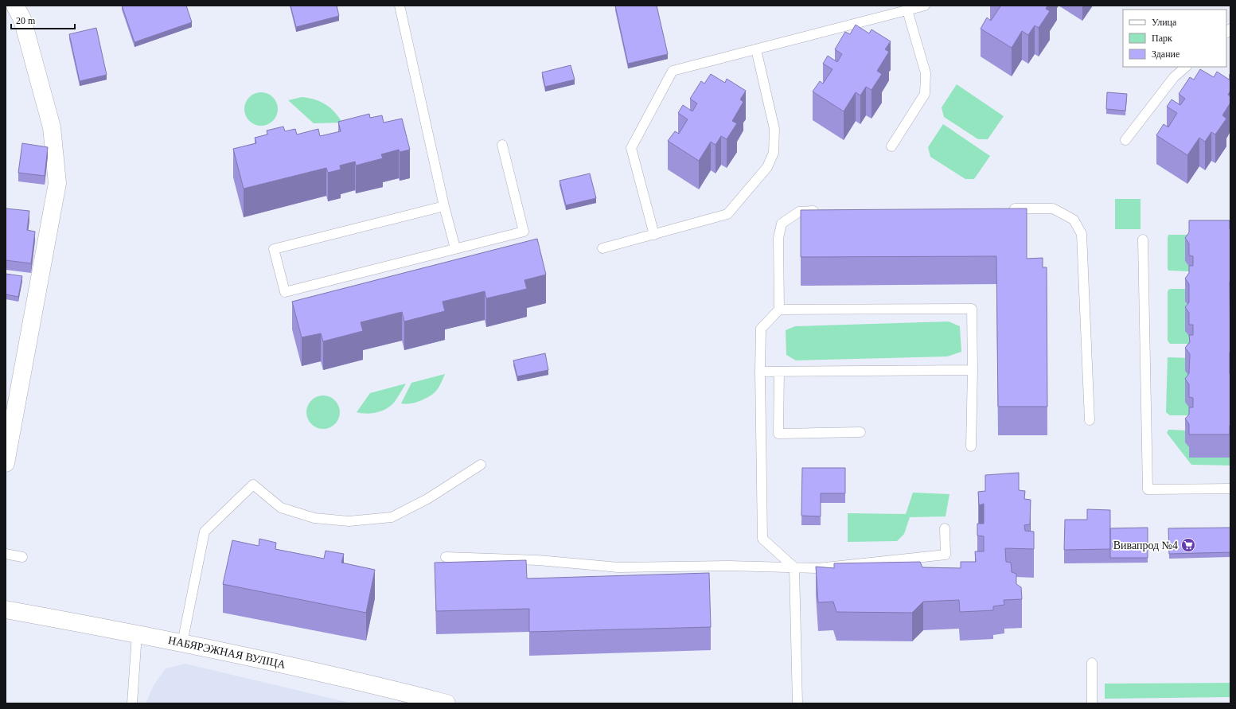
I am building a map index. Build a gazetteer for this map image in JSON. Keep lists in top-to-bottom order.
{
  "streets": {
    "street": ["НАБЯРЭЖНАЯ ВУЛІЦА"]
  },
  "places": {
    "supermarket": ["Вивапрод №4"]
  },
  "legend": ["Улица", "Парк", "Здание"],
  "scale_bar": "20 m"
}
